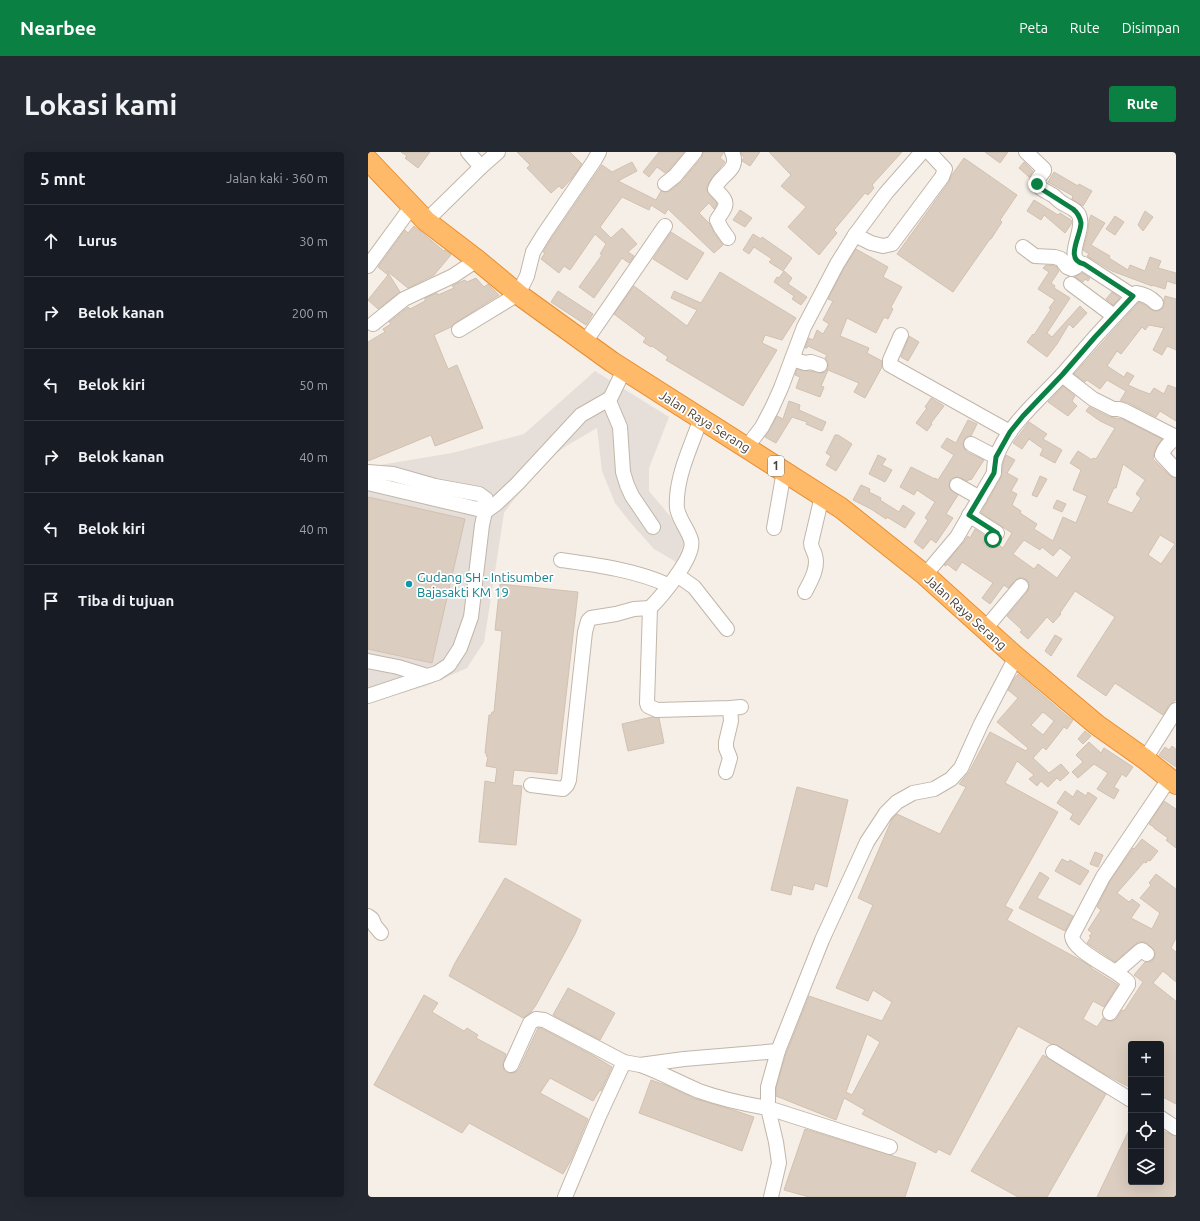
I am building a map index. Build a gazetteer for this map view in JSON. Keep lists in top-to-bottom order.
{
  "streets": {
    "highway": ["Jalan Raya Serang", "1"]
  },
  "places": ["Gudang SH - Intisumber Bajasakti KM 19"],
  "page": {
    "header": "Nearbee",
    "nav": ["Peta", "Rute", "Disimpan"],
    "buttons": "Rute",
    "title": "Lokasi kami",
    "heading": ["5 mnt", "Jalan kaki · 360 m"],
    "list": [
      ["Lurus", "30 m"],
      ["Belok kanan", "200 m"],
      ["Belok kiri", "50 m"],
      ["Belok kanan", "40 m"],
      ["Belok kiri", "40 m"],
      "Tiba di tujuan"
    ],
    "map_buttons": ["+", "−"]
  }
}
